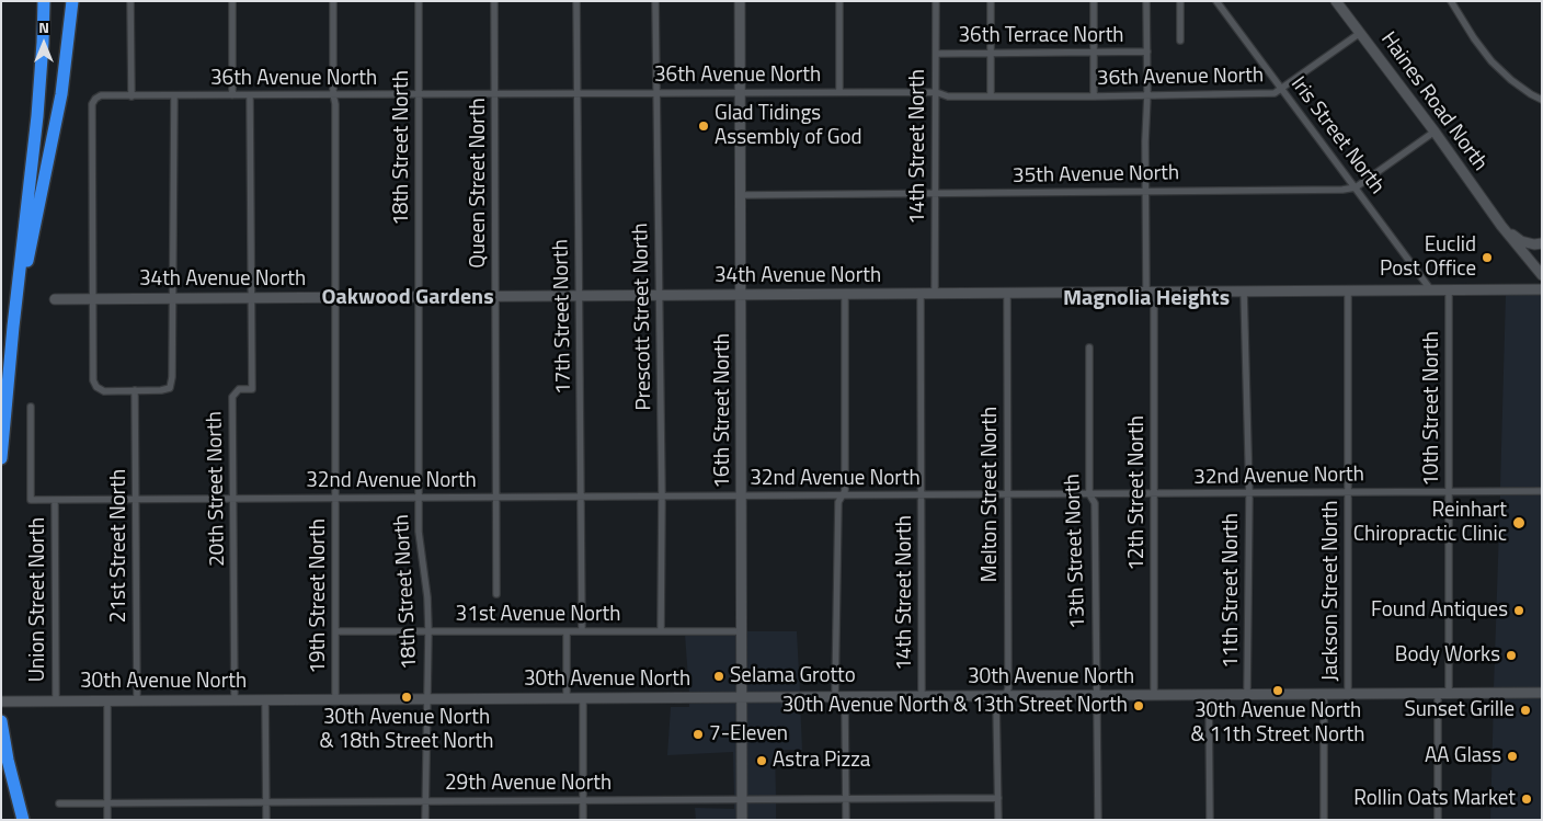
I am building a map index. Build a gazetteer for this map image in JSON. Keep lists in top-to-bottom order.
{
  "streets": {
    "street": [
      "36th Terrace North",
      "36th Avenue North",
      "Haines Road North",
      "Iris Street North",
      "14th Street North",
      "18th Street North",
      "35th Avenue North",
      "Queen Street North",
      "34th Avenue North",
      "17th Street North",
      "Prescott Street North",
      "10th Street North",
      "16th Street North",
      "32nd Avenue North",
      "20th Street North",
      "12th Street North",
      "Melton Street North",
      "21st Street North",
      "13th Street North",
      "11th Street North",
      "Jackson Street North",
      "19th Street North",
      "Union Street North",
      "31st Avenue North",
      "30th Avenue North",
      "29th Avenue North"
    ]
  },
  "crossings": [
    ["36th Terrace North", "14th Street North"],
    ["36th Terrace North", "12th Street North"],
    ["36th Avenue North", "Haines Road North"],
    ["36th Avenue North", "Iris Street North"],
    ["36th Avenue North", "14th Street North"],
    ["36th Avenue North", "18th Street North"],
    ["36th Avenue North", "Queen Street North"],
    ["36th Avenue North", "34th Avenue North"],
    ["36th Avenue North", "17th Street North"],
    ["36th Avenue North", "Prescott Street North"],
    ["36th Avenue North", "16th Street North"],
    ["36th Avenue North", "20th Street North"],
    ["36th Avenue North", "12th Street North"],
    ["36th Avenue North", "19th Street North"],
    ["Iris Street North", "35th Avenue North"],
    ["Iris Street North", "34th Avenue North"],
    ["14th Street North", "35th Avenue North"],
    ["14th Street North", "34th Avenue North"],
    ["14th Street North", "32nd Avenue North"],
    ["14th Street North", "30th Avenue North"],
    ["18th Street North", "34th Avenue North"],
    ["18th Street North", "32nd Avenue North"],
    ["18th Street North", "31st Avenue North"],
    ["18th Street North", "30th Avenue North"],
    ["18th Street North", "29th Avenue North"],
    ["35th Avenue North", "16th Street North"],
    ["35th Avenue North", "12th Street North"],
    ["Queen Street North", "34th Avenue North"],
    ["Queen Street North", "32nd Avenue North"],
    ["34th Avenue North", "17th Street North"],
    ["34th Avenue North", "Prescott Street North"],
    ["34th Avenue North", "10th Street North"],
    ["34th Avenue North", "16th Street North"],
    ["34th Avenue North", "20th Street North"],
    ["34th Avenue North", "12th Street North"],
    ["34th Avenue North", "Melton Street North"],
    ["34th Avenue North", "11th Street North"],
    ["34th Avenue North", "Jackson Street North"],
    ["34th Avenue North", "19th Street North"],
    ["17th Street North", "32nd Avenue North"],
    ["17th Street North", "31st Avenue North"],
    ["Prescott Street North", "32nd Avenue North"],
    ["Prescott Street North", "31st Avenue North"],
    ["10th Street North", "32nd Avenue North"],
    ["10th Street North", "30th Avenue North"],
    ["16th Street North", "32nd Avenue North"],
    ["16th Street North", "31st Avenue North"],
    ["16th Street North", "30th Avenue North"],
    ["16th Street North", "29th Avenue North"],
    ["32nd Avenue North", "20th Street North"],
    ["32nd Avenue North", "12th Street North"],
    ["32nd Avenue North", "Melton Street North"],
    ["32nd Avenue North", "21st Street North"],
    ["32nd Avenue North", "13th Street North"],
    ["32nd Avenue North", "11th Street North"],
    ["32nd Avenue North", "Jackson Street North"],
    ["32nd Avenue North", "19th Street North"],
    ["32nd Avenue North", "Union Street North"],
    ["20th Street North", "30th Avenue North"],
    ["12th Street North", "30th Avenue North"],
    ["Melton Street North", "30th Avenue North"],
    ["21st Street North", "30th Avenue North"],
    ["13th Street North", "30th Avenue North"],
    ["11th Street North", "30th Avenue North"],
    ["Jackson Street North", "30th Avenue North"],
    ["19th Street North", "31st Avenue North"],
    ["19th Street North", "30th Avenue North"],
    ["Union Street North", "30th Avenue North"]
  ],
  "districts": ["Oakwood Gardens", "Magnolia Heights"],
  "places": [
    "Glad Tidings Assembly of God",
    "Euclid Post Office",
    "Reinhart Chiropractic Clinic",
    "Found Antiques",
    "Body Works",
    "Selama Grotto",
    "30th Avenue North & 11th Street North",
    "30th Avenue North & 18th Street North",
    "30th Avenue North & 13th Street North",
    "Sunset Grille",
    "7-Eleven",
    "AA Glass",
    "Astra Pizza",
    "Rollin Oats Market"
  ],
  "north": "top"
}
